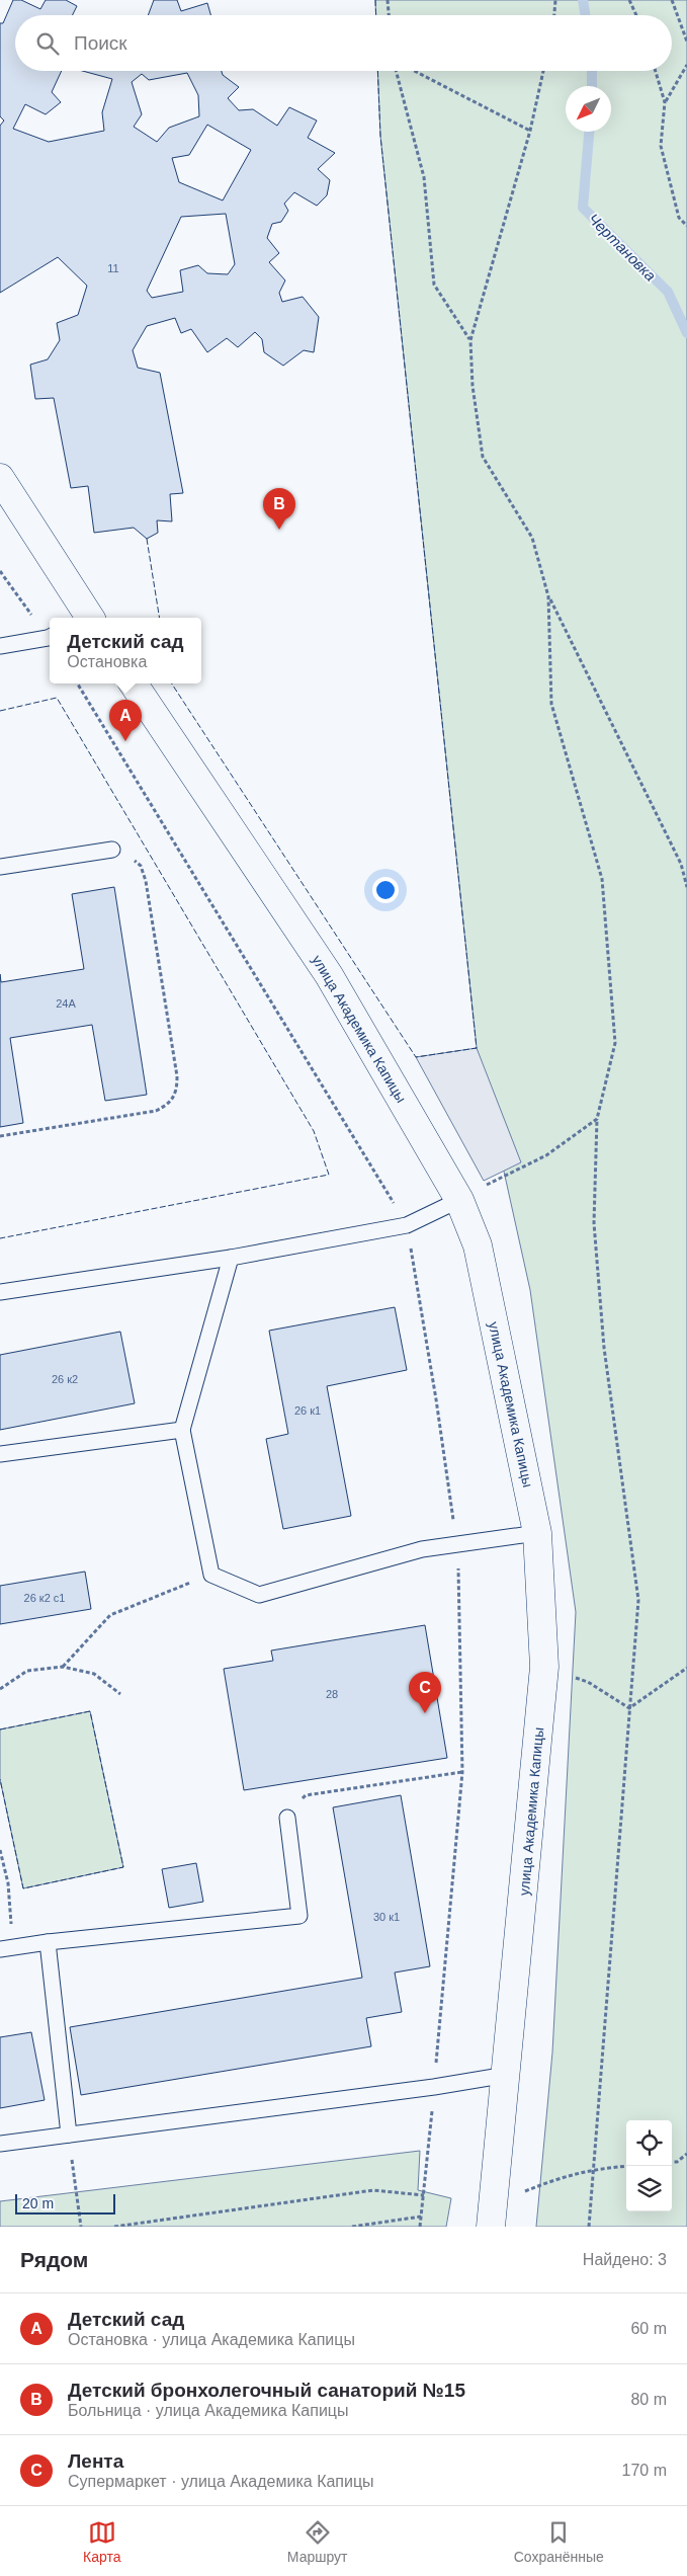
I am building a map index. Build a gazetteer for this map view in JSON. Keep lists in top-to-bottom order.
{
  "streets": {
    "street": ["улица Академика Капицы"]
  },
  "water": ["Чертановка"],
  "house_numbers": [
    "11",
    "24А",
    "26 к2",
    "26 к1",
    "26 к2 с1",
    "28",
    "30 к1"
  ],
  "scale_bar": "20 m",
  "north": "bottom left",
  "page": {
    "search": "Поиск",
    "pins": ["B", "A", "C"],
    "popup": ["Детский сад", "Остановка"],
    "scale": "20 m",
    "heading": ["Рядом", "Найдено: 3"],
    "list": [
      {
        "mark": "A",
        "name": "Детский сад",
        "note": "Остановка · улица Академика Капицы",
        "value": "60 m"
      },
      {
        "mark": "B",
        "name": "Детский бронхолегочный санаторий №15",
        "note": "Больница · улица Академика Капицы",
        "value": "80 m"
      },
      {
        "mark": "C",
        "name": "Лента",
        "note": "Супермаркет · улица Академика Капицы",
        "value": "170 m"
      }
    ],
    "nav": ["Карта", "Маршрут", "Сохранённые"]
  }
}
